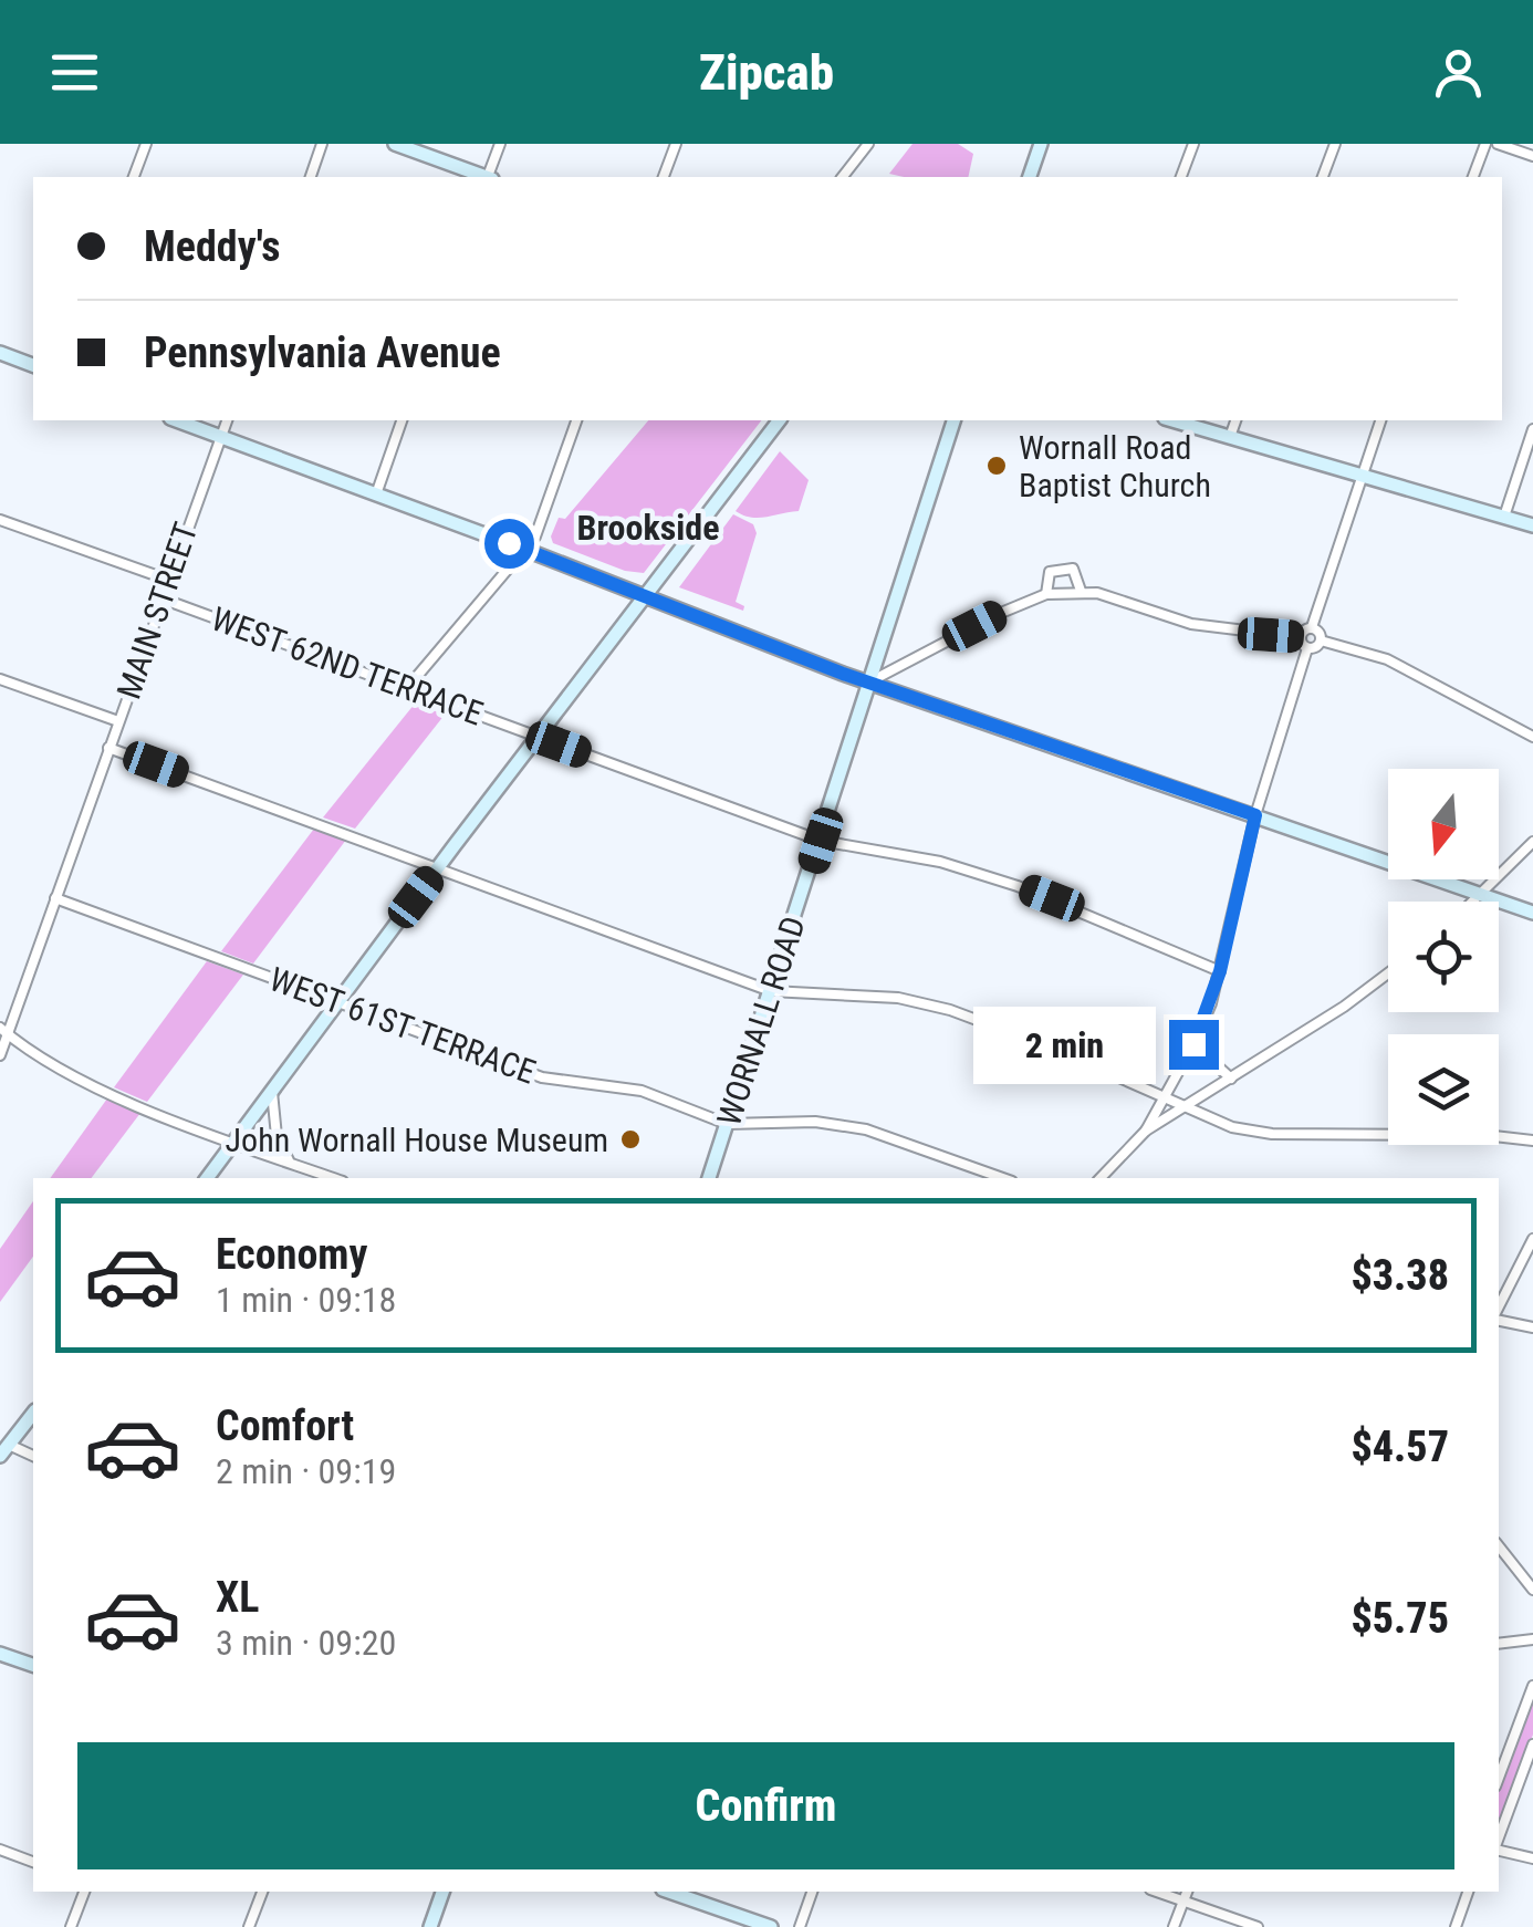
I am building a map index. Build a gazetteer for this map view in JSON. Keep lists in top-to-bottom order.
{
  "streets": {
    "main road": ["WORNALL ROAD"],
    "street": ["MAIN STREET", "WEST 62ND TERRACE", "WEST 61ST TERRACE"]
  },
  "crossings": [
    ["MAIN STREET", "WEST 62ND TERRACE"],
    ["MAIN STREET", "WEST 61ST TERRACE"],
    ["WEST 62ND TERRACE", "WORNALL ROAD"],
    ["WORNALL ROAD", "WEST 61ST TERRACE"]
  ],
  "districts": ["Brookside"],
  "places": ["Wornall Road Baptist Church", "John Wornall House Museum"],
  "north": "bottom",
  "page": {
    "header": "Zipcab",
    "banner": ["Meddy's", "Pennsylvania Avenue"],
    "bubble": "2 min",
    "list": [
      {
        "name": "Economy",
        "note": "1 min · 09:18",
        "value": "$3.38"
      },
      {
        "name": "Comfort",
        "note": "2 min · 09:19",
        "value": "$4.57"
      },
      {
        "name": "XL",
        "note": "3 min · 09:20",
        "value": "$5.75"
      }
    ],
    "buttons": "Confirm"
  }
}
